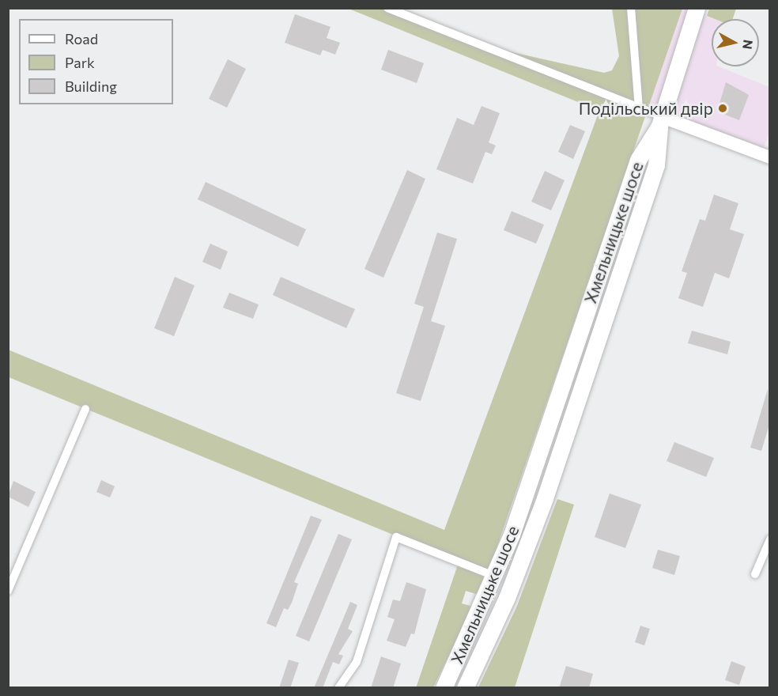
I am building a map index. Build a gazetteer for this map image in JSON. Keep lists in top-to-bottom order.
{
  "streets": {
    "highway": ["Хмельницьке шосе"]
  },
  "places": ["Подільський двір"],
  "legend": ["Road", "Park", "Building"],
  "north": "right"
}
